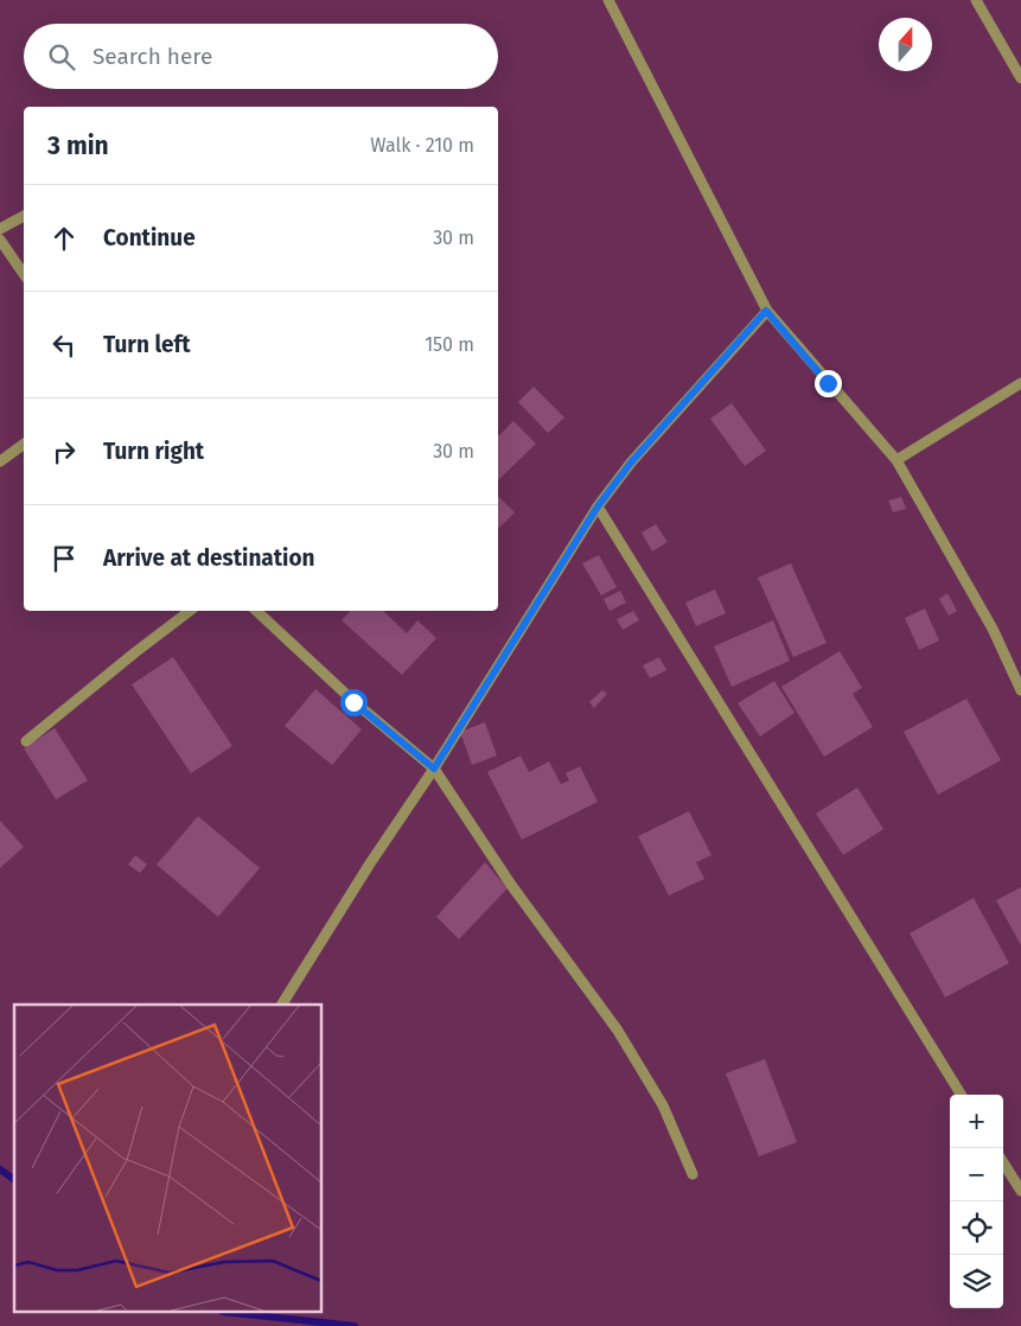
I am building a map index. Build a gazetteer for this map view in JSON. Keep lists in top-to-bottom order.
{
  "north": "top",
  "page": {
    "search": "Search here",
    "heading": ["3 min", "Walk · 210 m"],
    "list": [
      ["Continue", "30 m"],
      ["Turn left", "150 m"],
      ["Turn right", "30 m"],
      "Arrive at destination"
    ],
    "map_buttons": ["+", "−"]
  }
}
